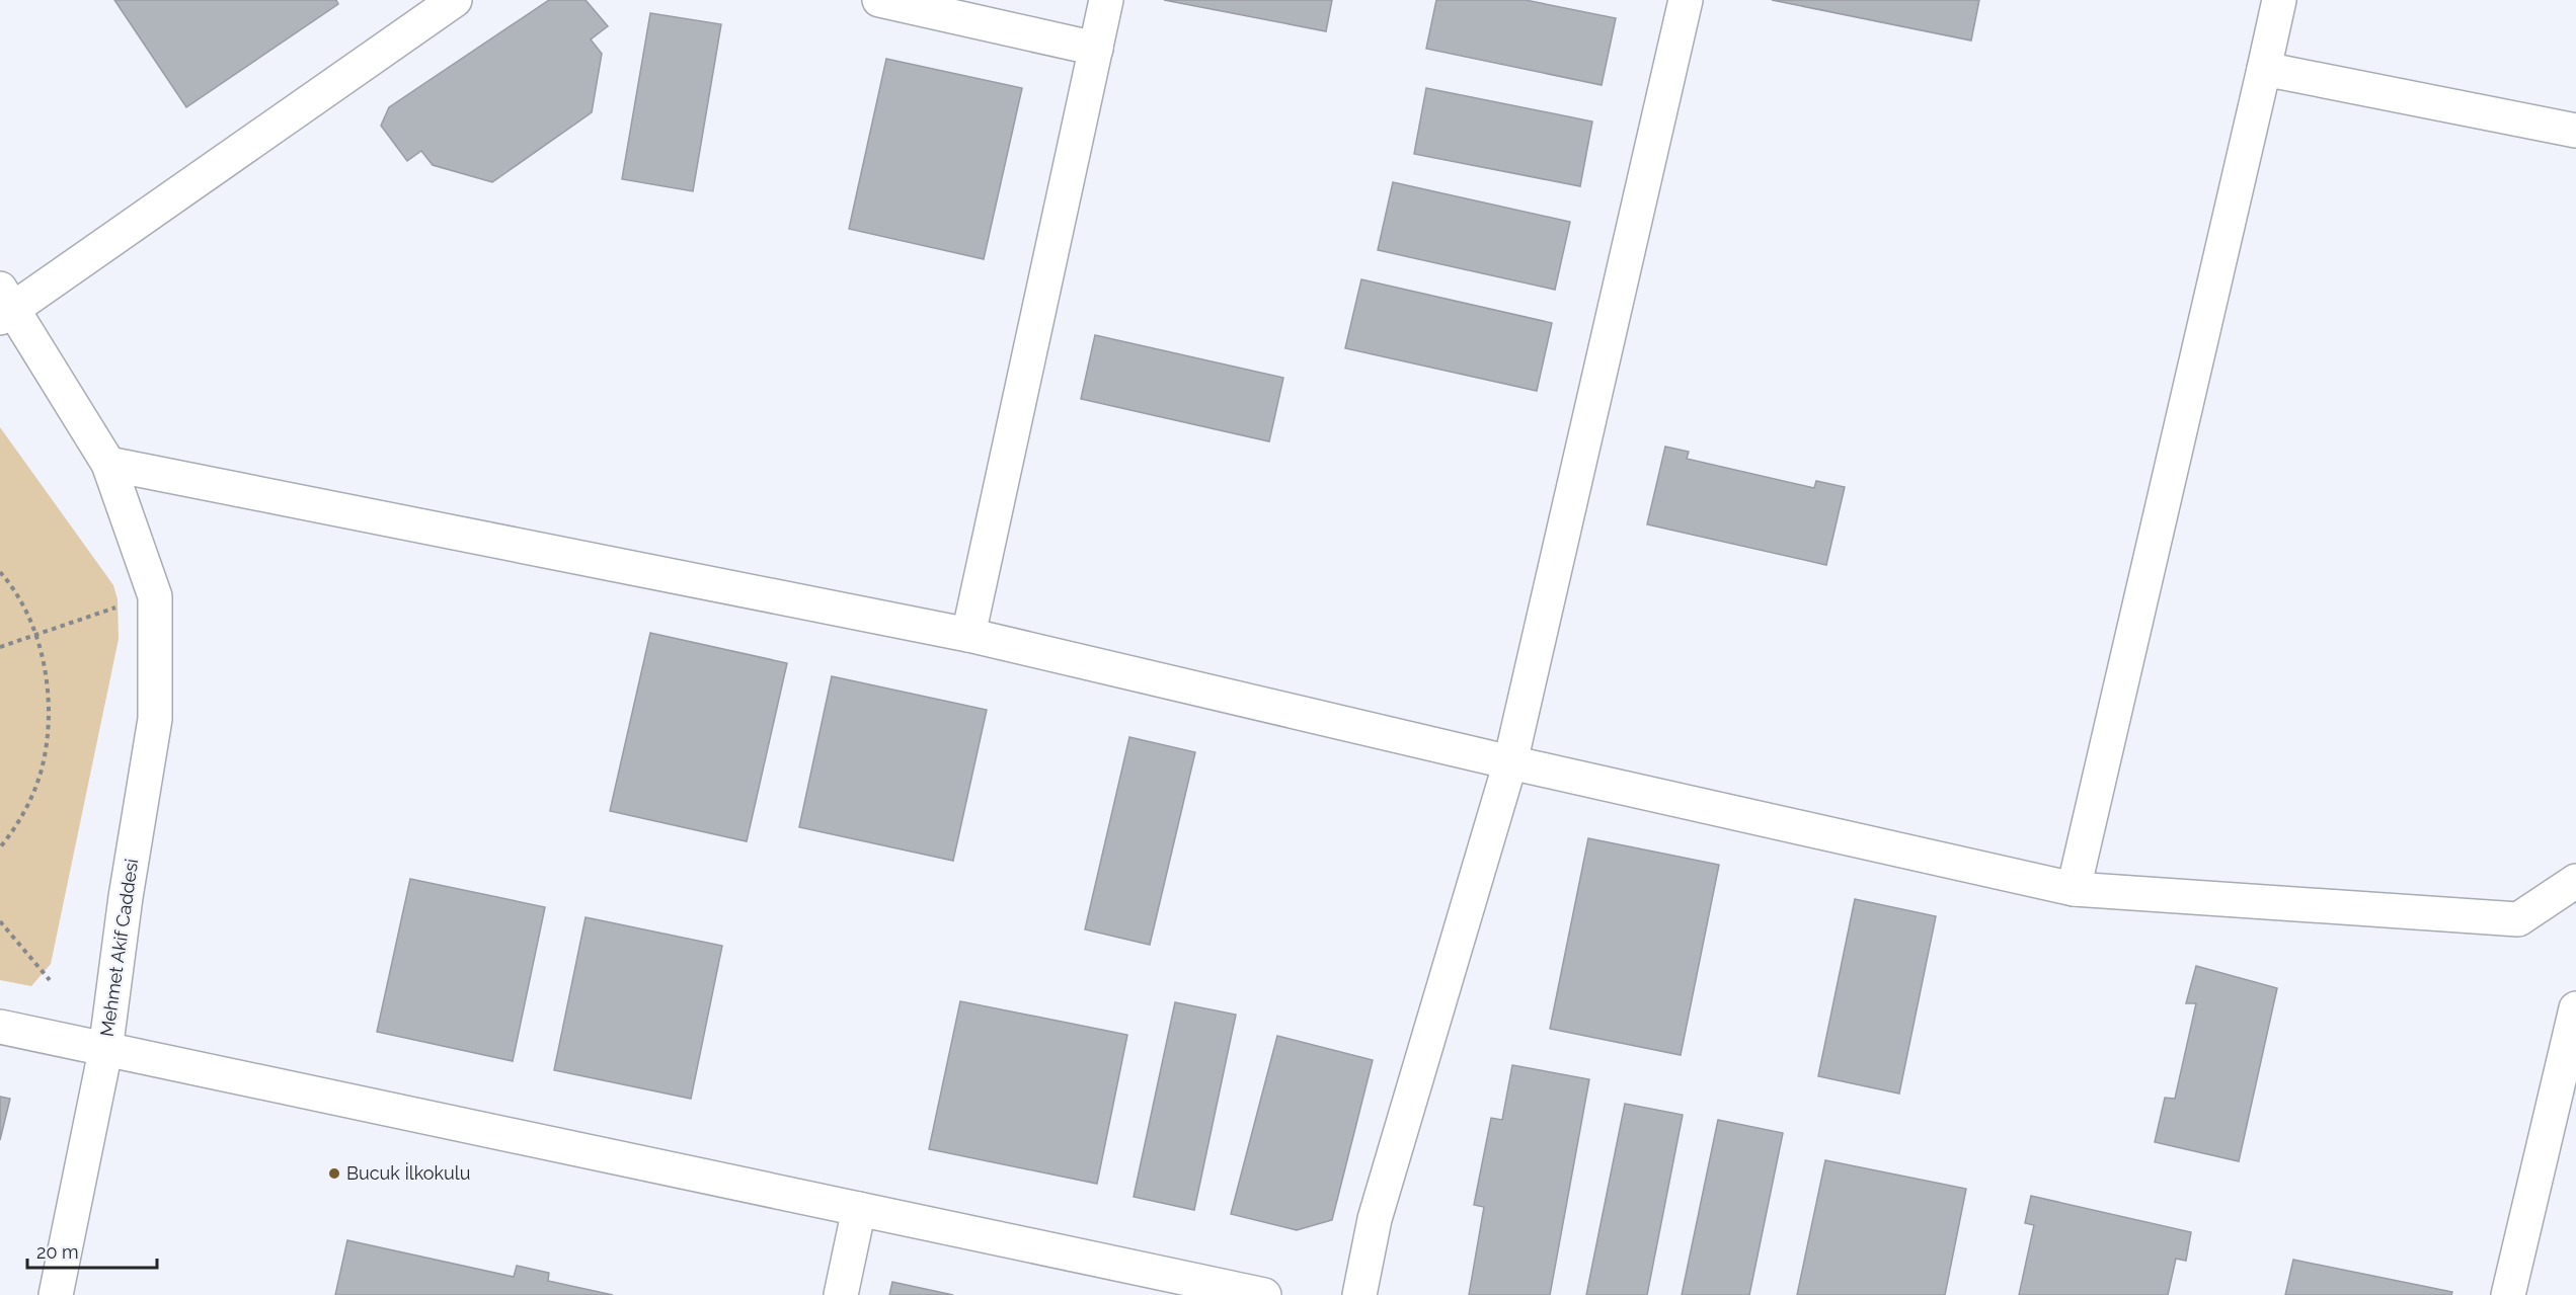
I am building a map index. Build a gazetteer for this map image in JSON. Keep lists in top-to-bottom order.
{
  "streets": {
    "street": ["Mehmet Akif Caddesi"]
  },
  "places": ["Bucuk İlkokulu"],
  "scale_bar": "20 m"
}
